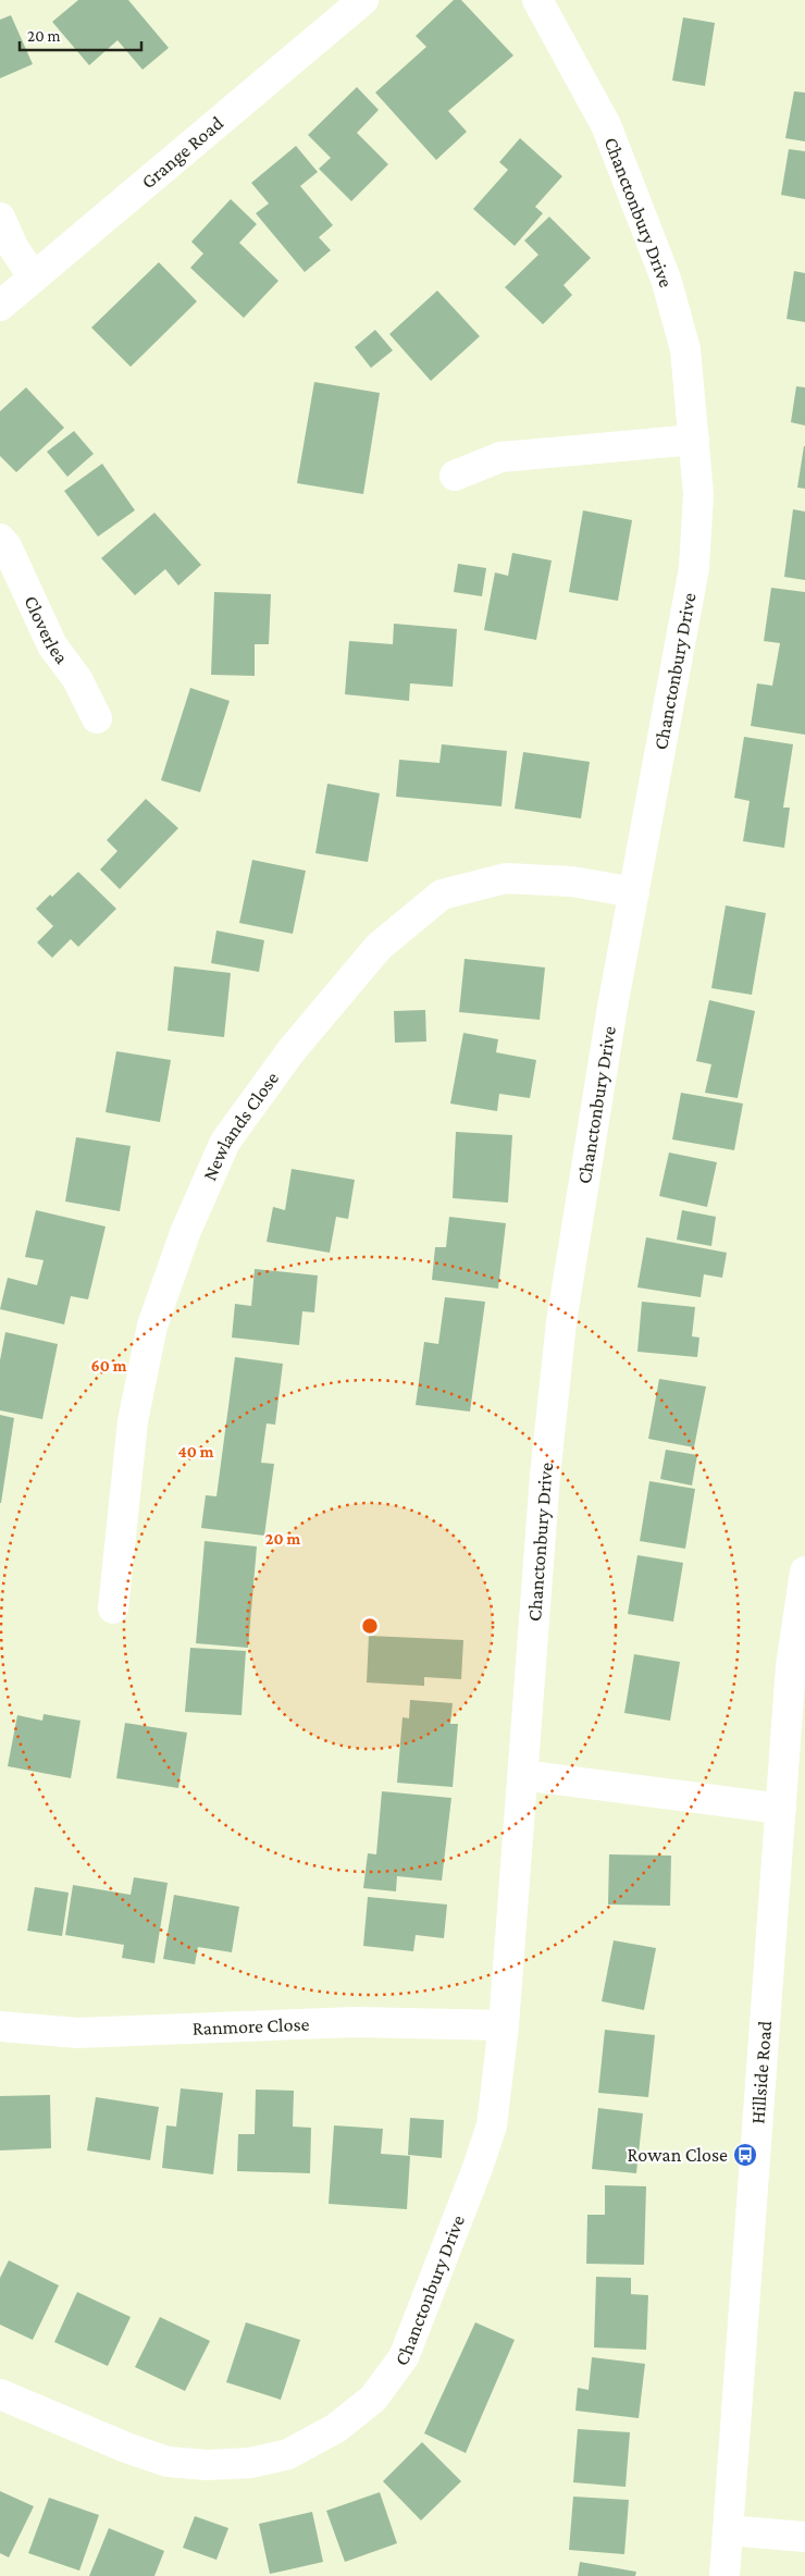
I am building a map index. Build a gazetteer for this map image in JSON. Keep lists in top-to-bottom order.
{
  "streets": {
    "street": [
      "Grange Road",
      "Chanctonbury Drive",
      "Cloverlea",
      "Newlands Close",
      "Ranmore Close",
      "Hillside Road"
    ]
  },
  "crossings": [
    ["Chanctonbury Drive", "Newlands Close"],
    ["Chanctonbury Drive", "Ranmore Close"]
  ],
  "places": {
    "bus stop": ["Rowan Close"]
  },
  "scale_bar": "20 m",
  "rings": ["60 m", "40 m", "20 m"]
}
